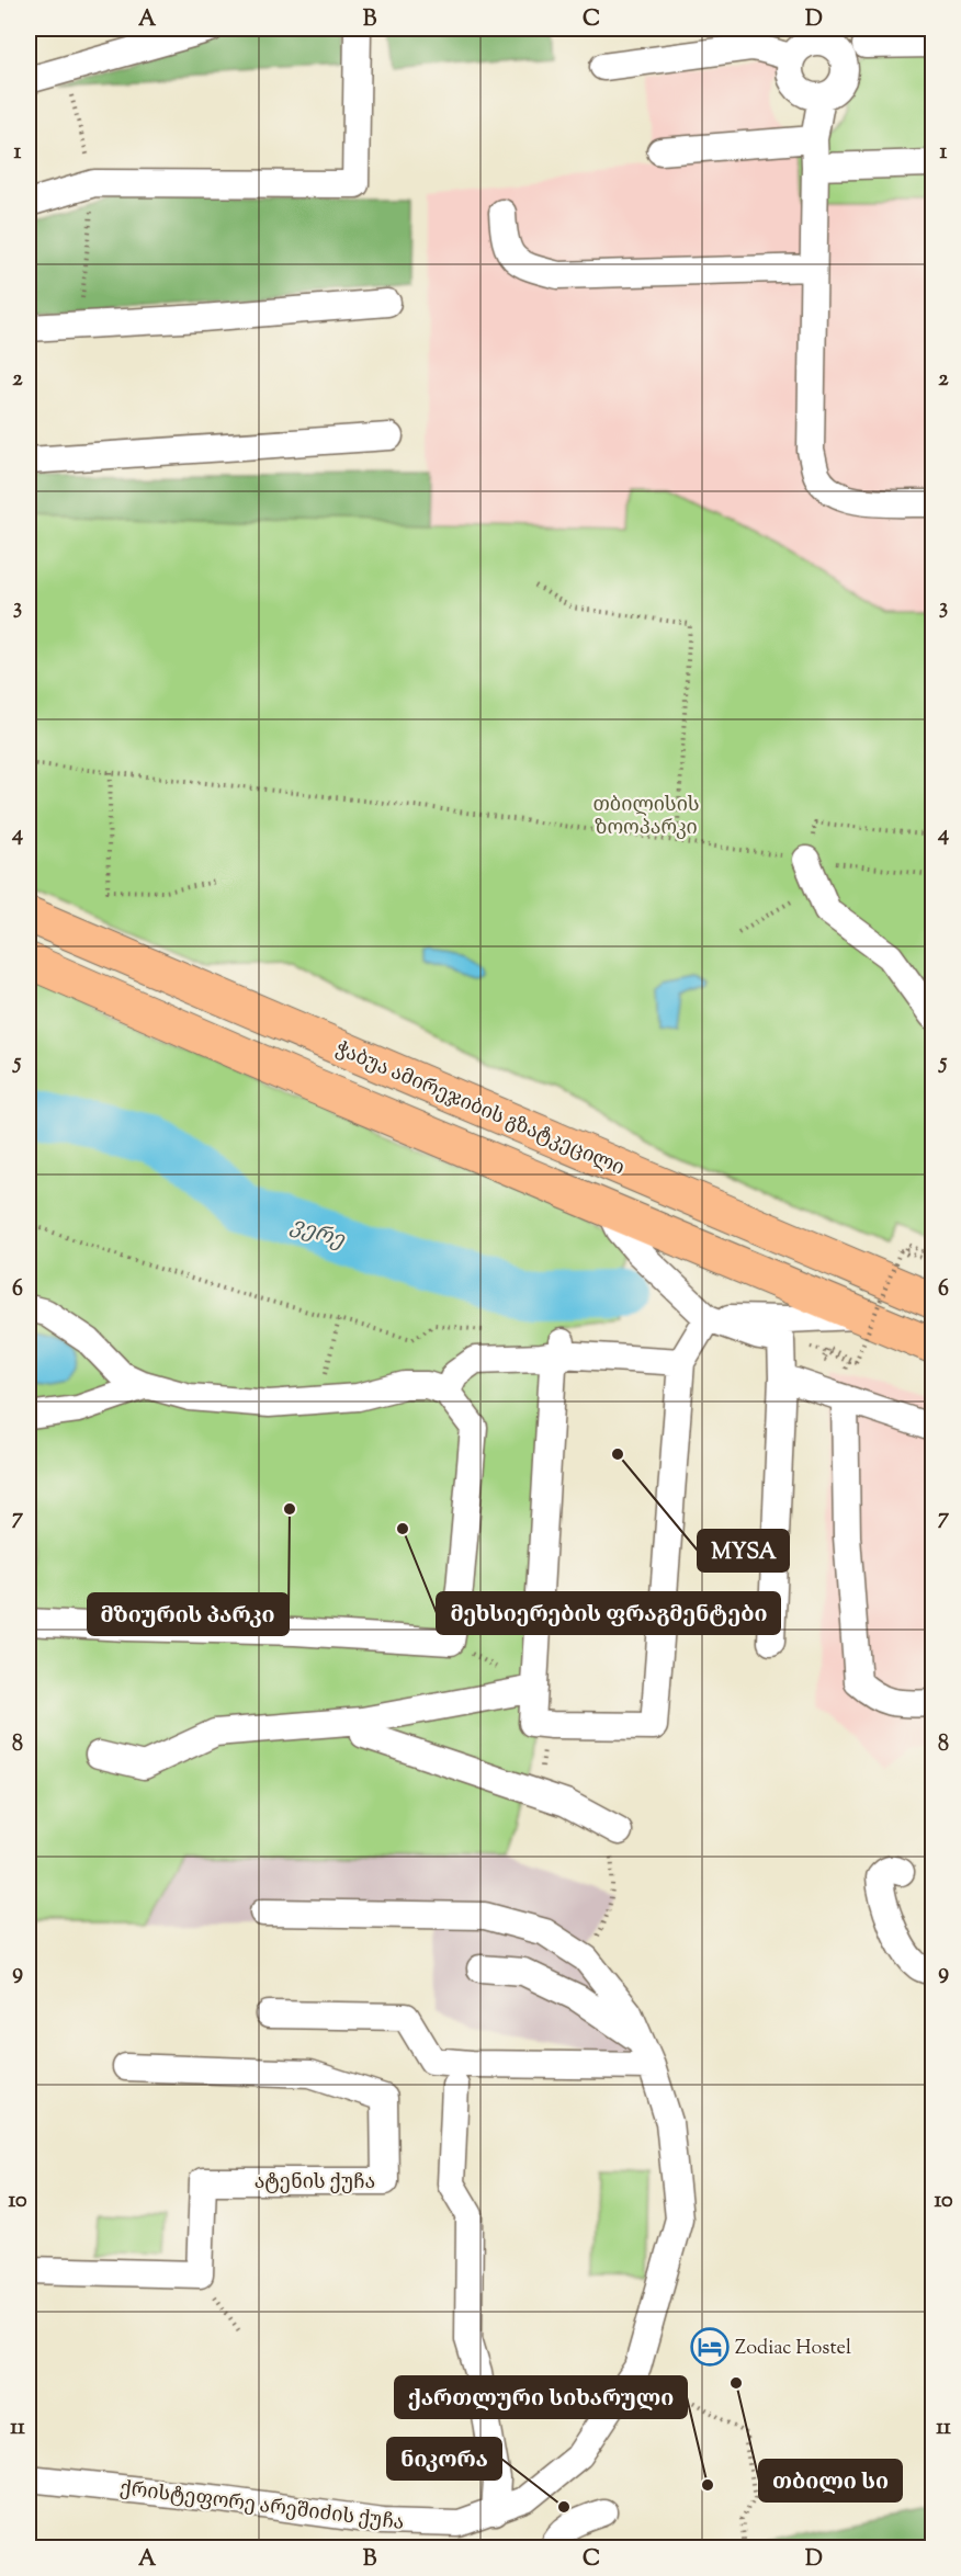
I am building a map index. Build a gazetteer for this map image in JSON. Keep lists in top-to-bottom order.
{
  "streets": {
    "main road": ["ჭაბუა ამირეჯიბის გზატკეცილი"],
    "street": ["ატენის ქუჩა", "ქრისტეფორე არეშიძის ქუჩა"]
  },
  "water": ["ვერე"],
  "parks": ["თბილისის ზოოპარკი"],
  "places": {
    "other": [
      "MYSA",
      "მზიურის პარკი",
      "მეხსიერების ფრაგმენტები",
      "თბილი სი",
      "ქართლური სიხარული",
      "ნიკორა"
    ],
    "hotel": ["Zodiac Hostel"]
  },
  "grid": {
    "columns": [
      "A",
      "B",
      "C",
      "D"
    ],
    "rows": [
      "1",
      "2",
      "3",
      "4",
      "5",
      "6",
      "7",
      "8",
      "9",
      "10",
      "11"
    ]
  }
}
